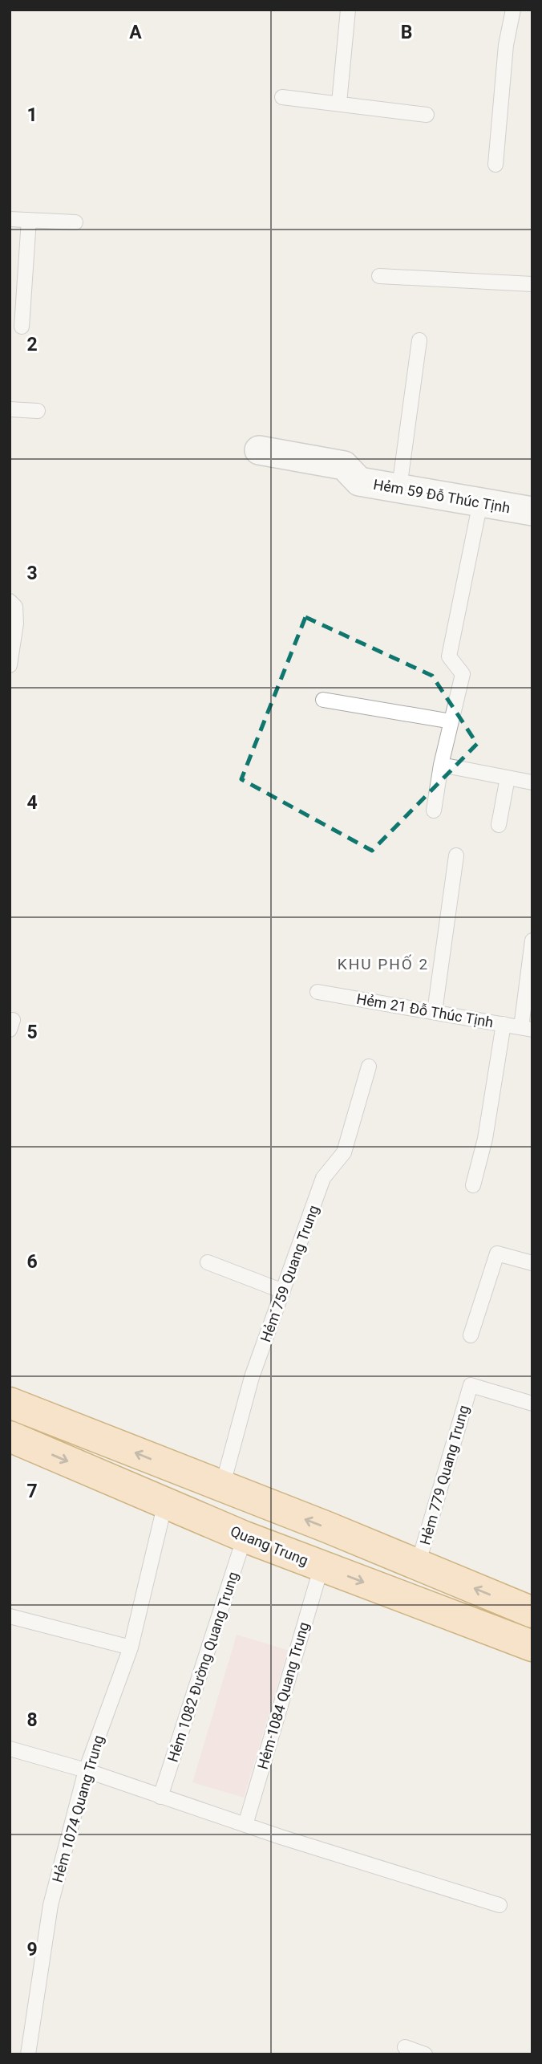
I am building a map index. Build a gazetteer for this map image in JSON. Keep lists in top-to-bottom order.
{
  "streets": {
    "main road": ["Quang Trung"],
    "street": ["Hẻm 59 Đỗ Thúc Tịnh"],
    "lane": [
      "Hẻm 21 Đỗ Thúc Tịnh",
      "Hẻm 759 Quang Trung",
      "Hẻm 779 Quang Trung",
      "Hẻm 1082 Đường Quang Trung",
      "Hẻm 1084 Quang Trung",
      "Hẻm 1074 Quang Trung"
    ]
  },
  "crossings": [
    ["Quang Trung", "Hẻm 1082 Đường Quang Trung"],
    ["Quang Trung", "Hẻm 1084 Quang Trung"],
    ["Quang Trung", "Hẻm 1074 Quang Trung"]
  ],
  "districts": ["KHU PHỐ 2"],
  "grid": {
    "columns": ["A", "B"],
    "rows": [
      "1",
      "2",
      "3",
      "4",
      "5",
      "6",
      "7",
      "8",
      "9"
    ]
  }
}
